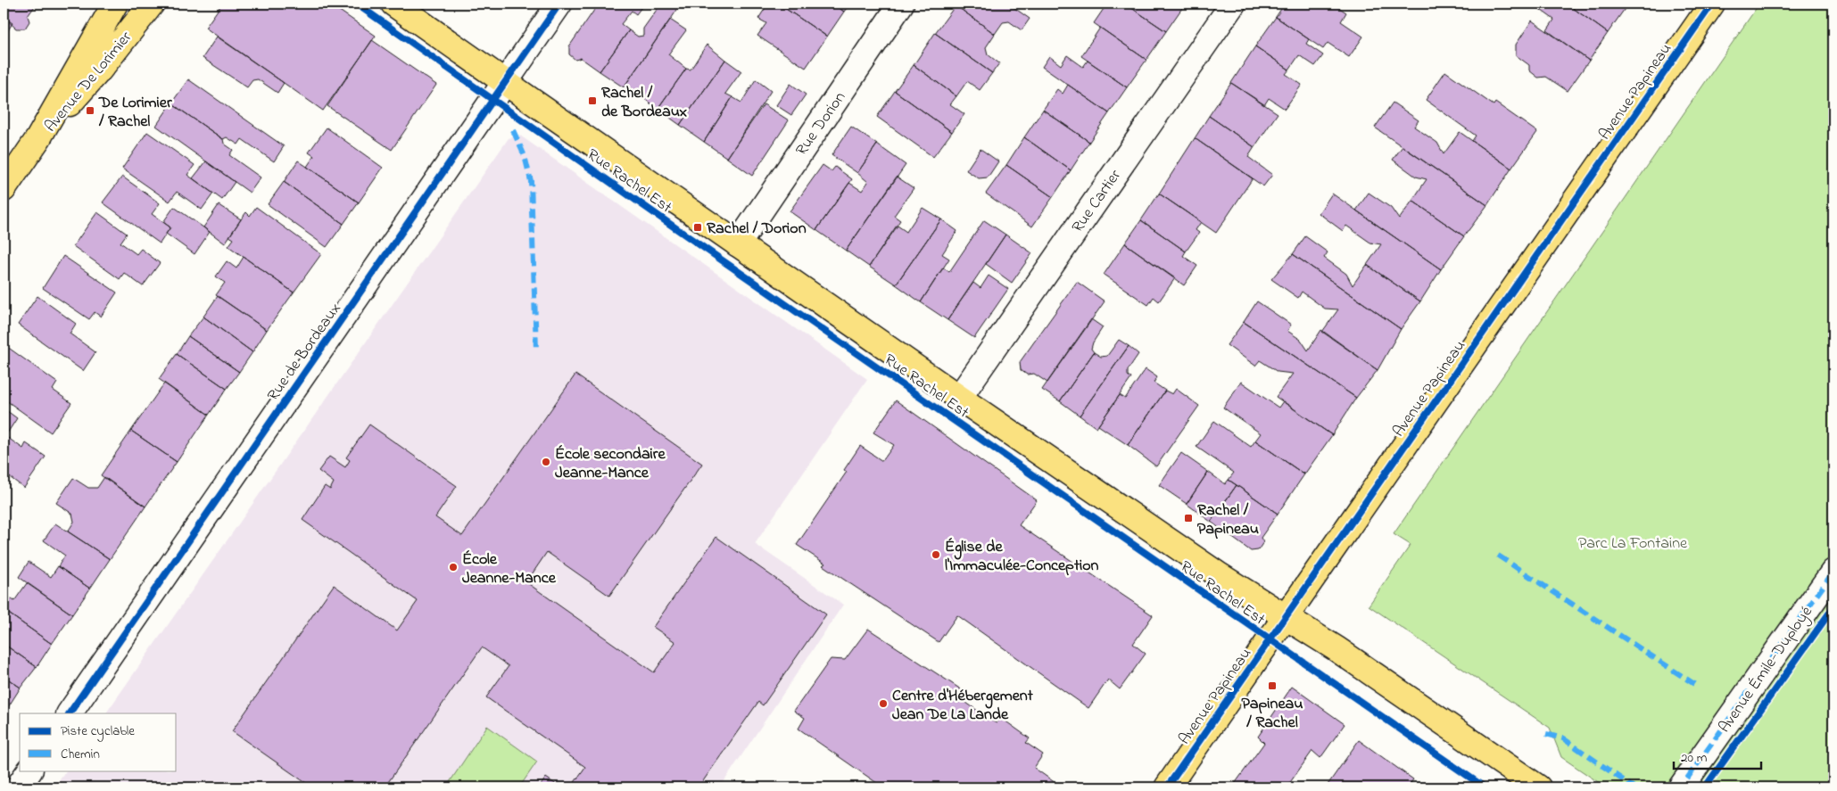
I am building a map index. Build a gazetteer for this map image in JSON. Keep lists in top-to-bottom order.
{
  "streets": {
    "main road": ["Avenue De Lorimier", "Avenue Papineau", "Rue Rachel Est"],
    "street": [
      "Rue Dorion",
      "Rue Cartier",
      "Rue de Bordeaux",
      "Avenue Émile-Duployé"
    ]
  },
  "crossings": [
    ["Avenue Papineau", "Rue Rachel Est"],
    ["Rue Dorion", "Rue Rachel Est"],
    ["Rue Rachel Est", "Rue Cartier"],
    ["Rue Rachel Est", "Rue de Bordeaux"]
  ],
  "parks": ["Parc La Fontaine"],
  "places": {
    "transit": [
      "Rachel / de Bordeaux",
      "De Lorimier / Rachel",
      "Rachel / Dorion",
      "Rachel / Papineau",
      "Papineau / Rachel"
    ],
    "other": [
      "École secondaire Jeanne-Mance",
      "Église de l'Immaculée-Conception",
      "École Jeanne-Mance",
      "Centre d'Hébergement Jean De La Lande"
    ]
  },
  "legend": ["Piste cyclable", "Chemin"],
  "scale_bar": "20 m"
}
